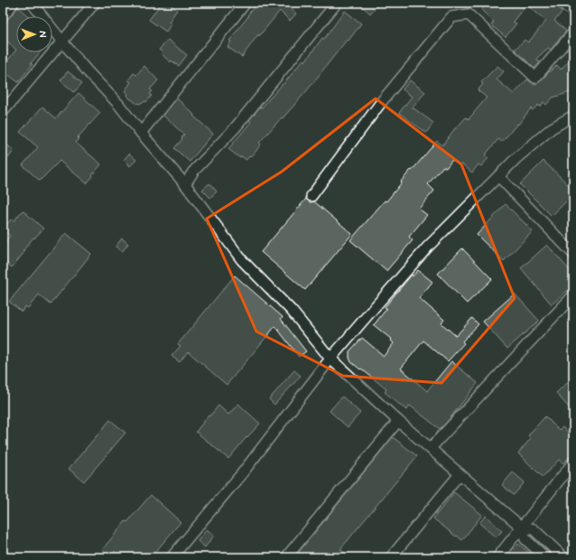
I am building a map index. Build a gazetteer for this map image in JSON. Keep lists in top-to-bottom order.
{
  "north": "right"
}
